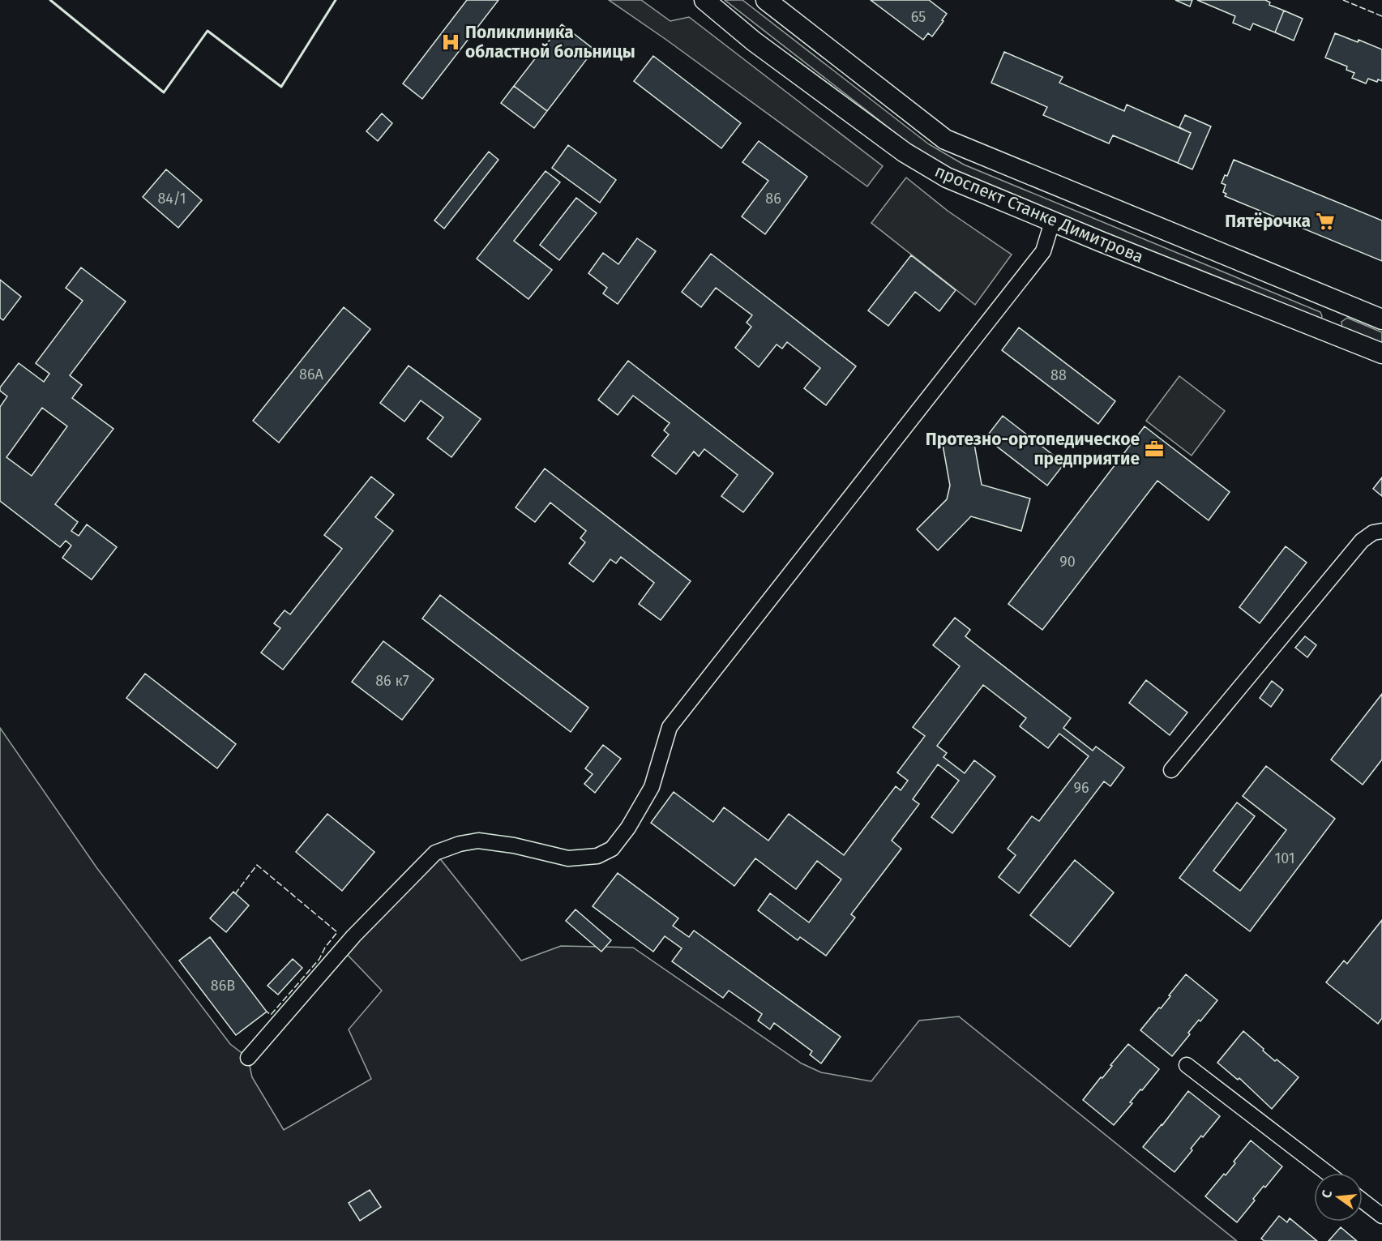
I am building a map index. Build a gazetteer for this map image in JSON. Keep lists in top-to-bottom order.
{
  "streets": {
    "main road": ["проспект Станке Димитрова"]
  },
  "places": {
    "hospital": ["Поликлиника областной больницы"],
    "supermarket": ["Пятёрочка"],
    "office": ["Протезно-ортопедическое предприятие"]
  },
  "house_numbers": [
    "65",
    "84/1",
    "86",
    "86А",
    "88",
    "90",
    "86 к7",
    "96",
    "101",
    "86В"
  ],
  "north": "left"
}
